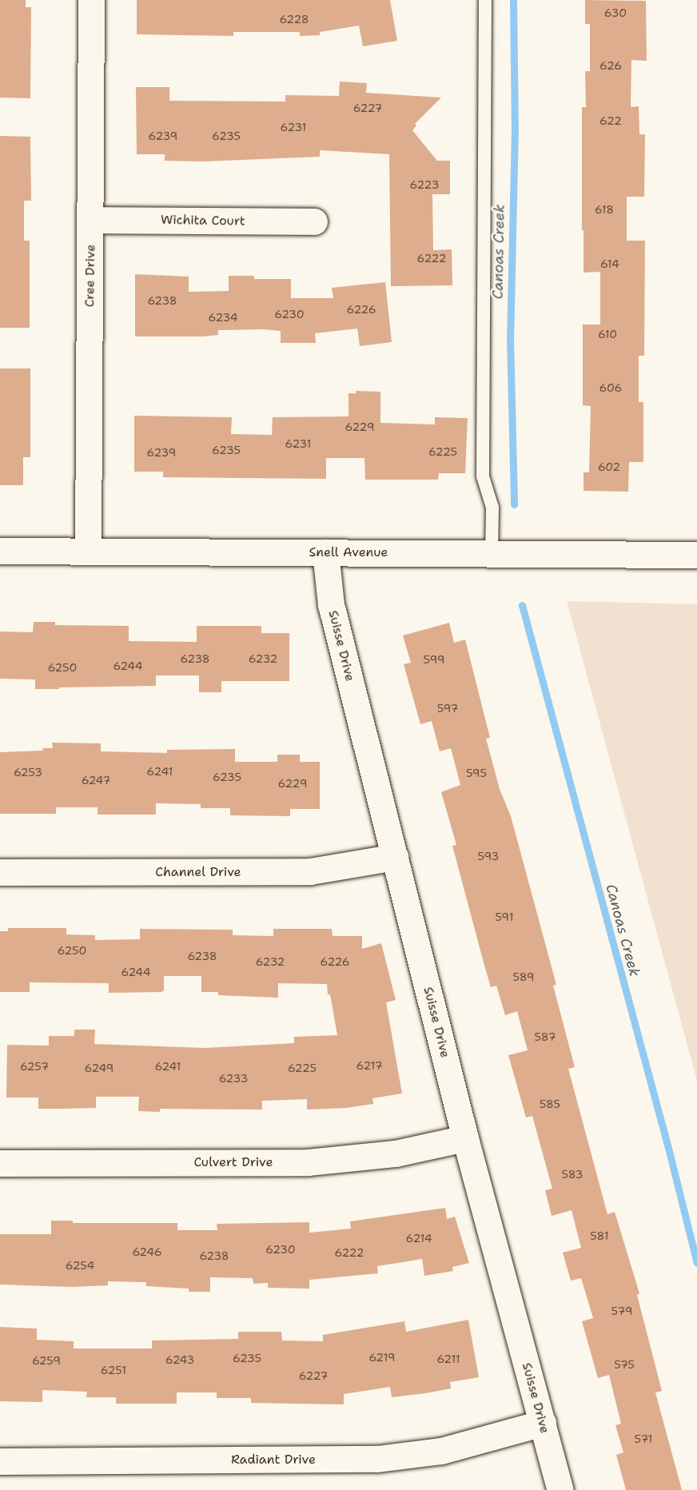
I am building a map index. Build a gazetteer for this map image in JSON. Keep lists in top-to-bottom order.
{
  "streets": {
    "street": [
      "Wichita Court",
      "Cree Drive",
      "Snell Avenue",
      "Suisse Drive",
      "Channel Drive",
      "Culvert Drive",
      "Radiant Drive"
    ]
  },
  "crossings": [
    ["Wichita Court", "Cree Drive"],
    ["Cree Drive", "Snell Avenue"],
    ["Snell Avenue", "Suisse Drive"],
    ["Suisse Drive", "Channel Drive"],
    ["Suisse Drive", "Culvert Drive"],
    ["Suisse Drive", "Radiant Drive"]
  ],
  "water": ["Canoas Creek"],
  "house_numbers": [
    "630",
    "6228",
    "626",
    "6227",
    "622",
    "6231",
    "6239",
    "6235",
    "6223",
    "618",
    "6222",
    "614",
    "6238",
    "6226",
    "6230",
    "6234",
    "610",
    "606",
    "6229",
    "6231",
    "6235",
    "6225",
    "6239",
    "602",
    "6238",
    "6232",
    "599",
    "6244",
    "6250",
    "597",
    "6241",
    "6253",
    "595",
    "6235",
    "6247",
    "6229",
    "593",
    "591",
    "6250",
    "6238",
    "6232",
    "6226",
    "6244",
    "589",
    "587",
    "6217",
    "6257",
    "6241",
    "6249",
    "6225",
    "6233",
    "585",
    "583",
    "581",
    "6214",
    "6230",
    "6246",
    "6222",
    "6238",
    "6254",
    "579",
    "6219",
    "6235",
    "6211",
    "6243",
    "6259",
    "575",
    "6251",
    "6227",
    "571"
  ]
}
